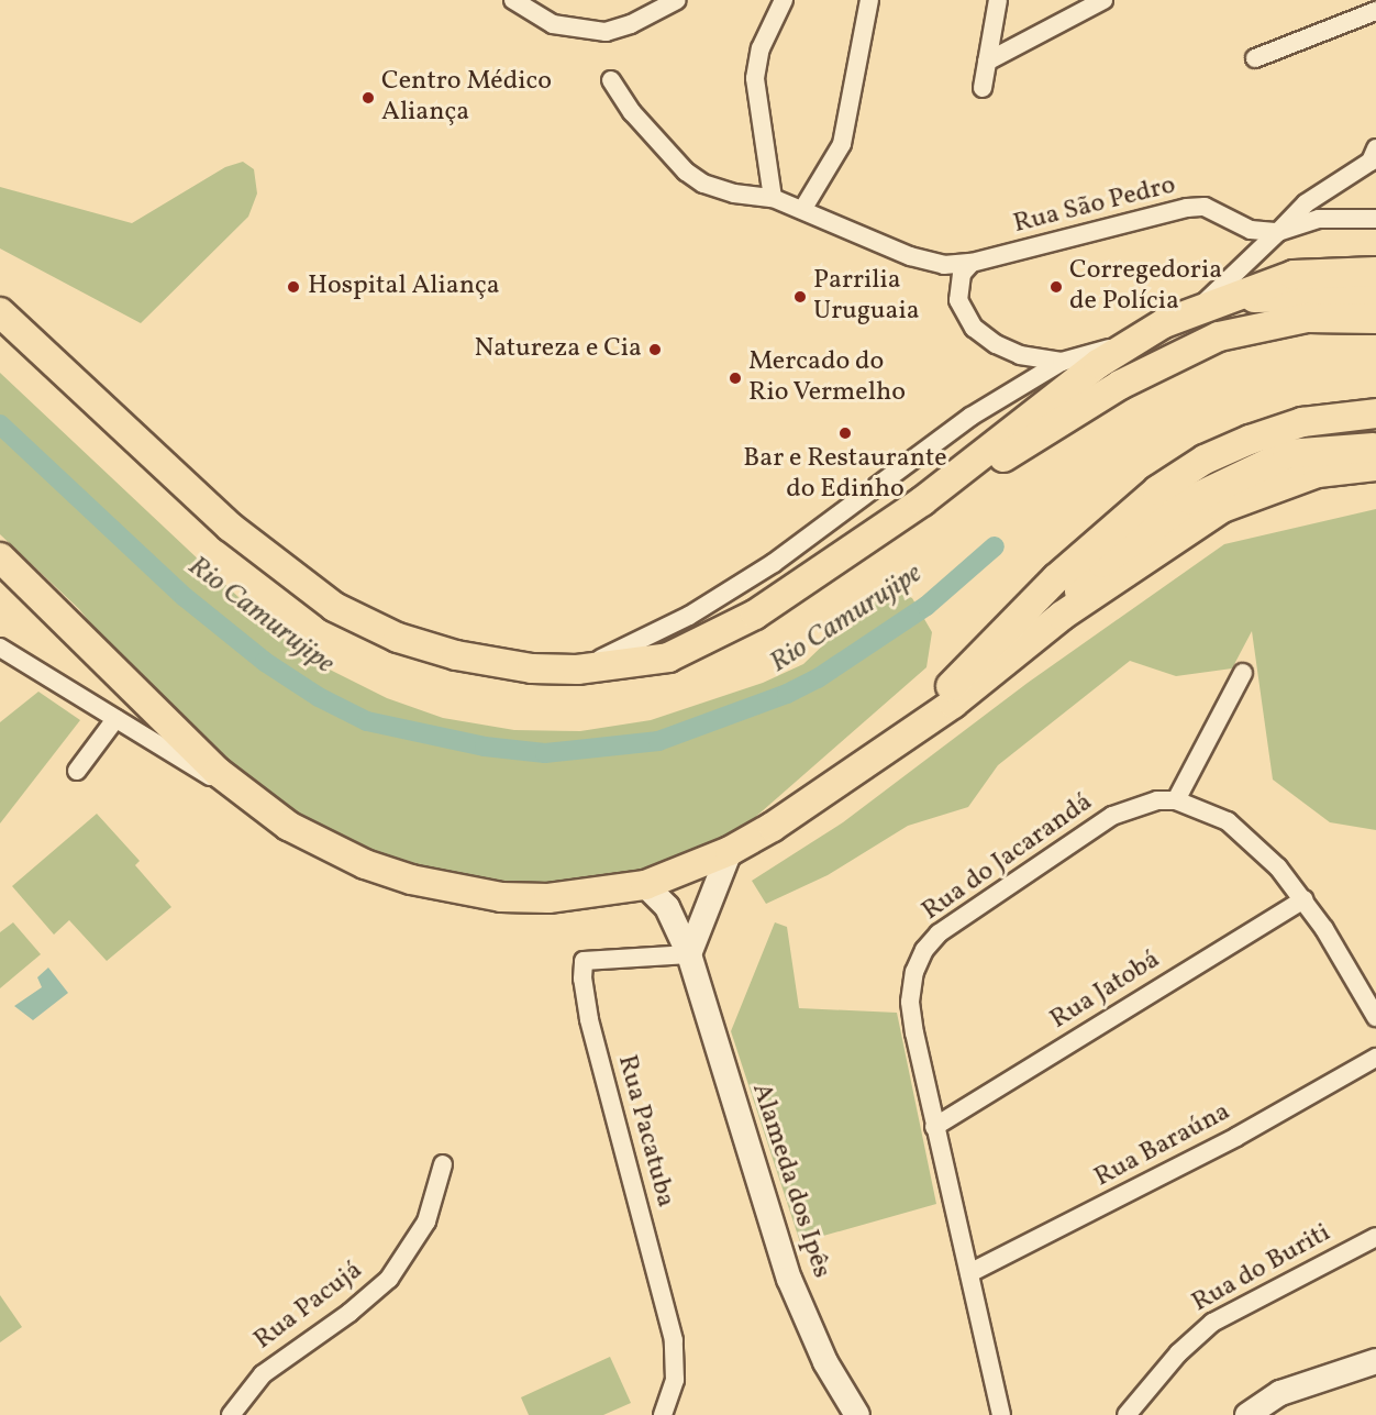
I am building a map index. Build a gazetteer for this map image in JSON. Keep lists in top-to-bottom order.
{
  "streets": {
    "street": [
      "Rua São Pedro",
      "Rua do Jacarandá",
      "Rua Jatobá",
      "Rua Pacatuba",
      "Rua Baraúna",
      "Alameda dos Ipês",
      "Rua do Buriti",
      "Rua Pacujá"
    ]
  },
  "crossings": [
    ["Rua do Jacarandá", "Rua Jatobá"],
    ["Rua do Jacarandá", "Rua Baraúna"],
    ["Rua Pacatuba", "Alameda dos Ipês"]
  ],
  "water": ["Rio Camurujipe"],
  "places": [
    "Centro Médico Aliança",
    "Hospital Aliança",
    "Corregedoria de Polícia",
    "Parrilia Uruguaia",
    "Natureza e Cia",
    "Mercado do Rio Vermelho",
    "Bar e Restaurante do Edinho"
  ]
}
